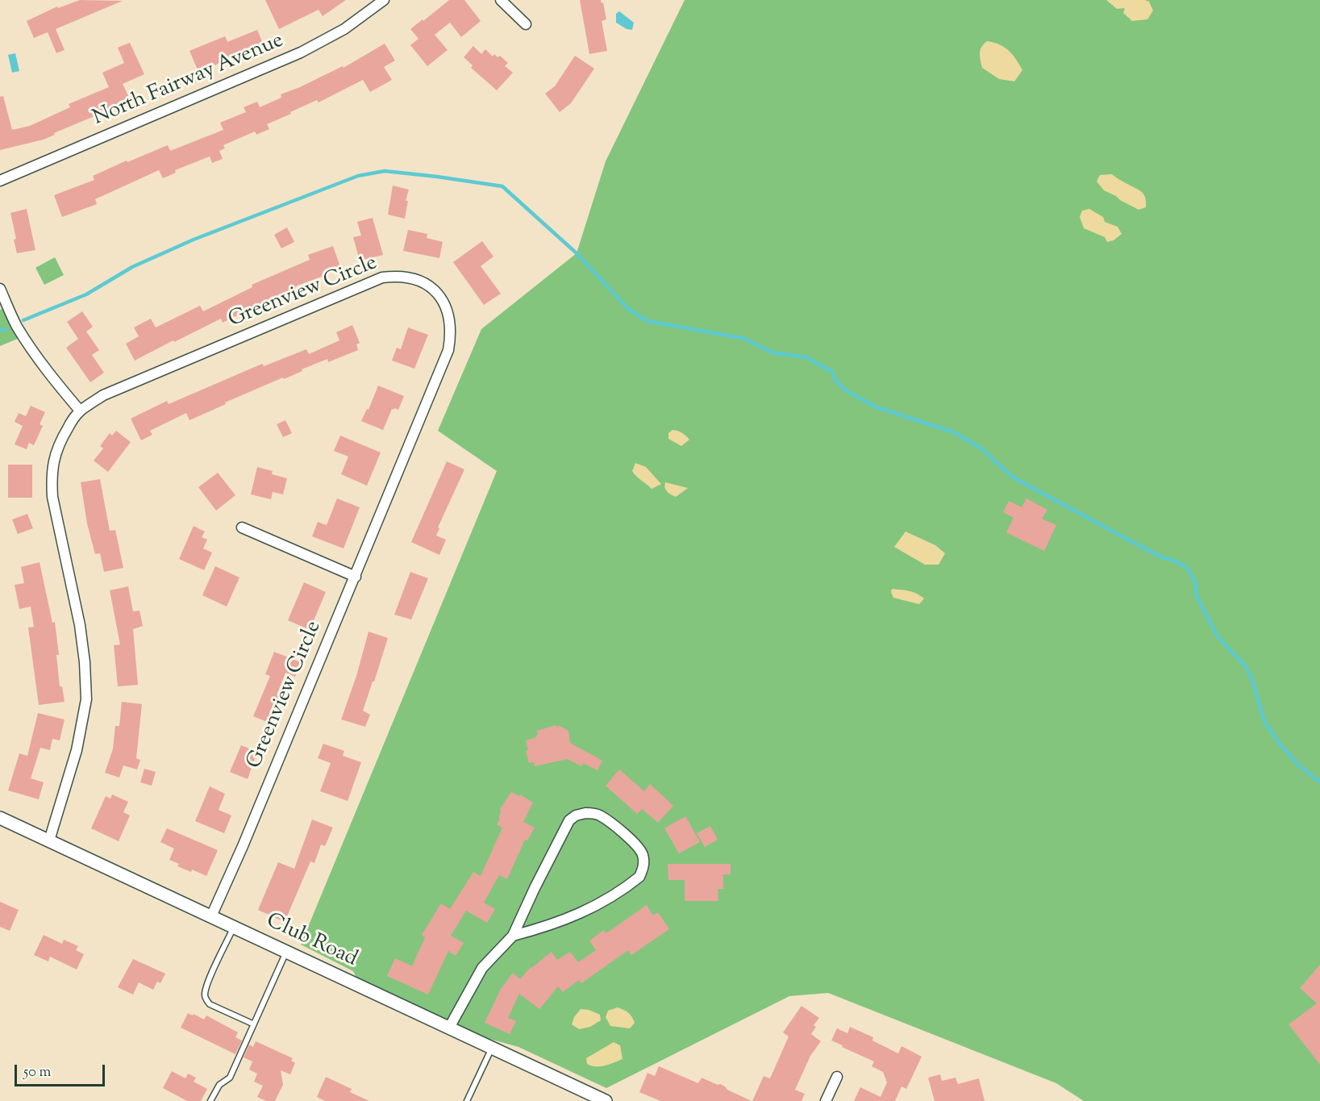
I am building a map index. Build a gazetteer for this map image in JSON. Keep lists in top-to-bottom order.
{
  "streets": {
    "street": ["North Fairway Avenue", "Greenview Circle", "Club Road"]
  },
  "crossings": [
    ["Greenview Circle", "Club Road"]
  ],
  "scale_bar": "50 m"
}
